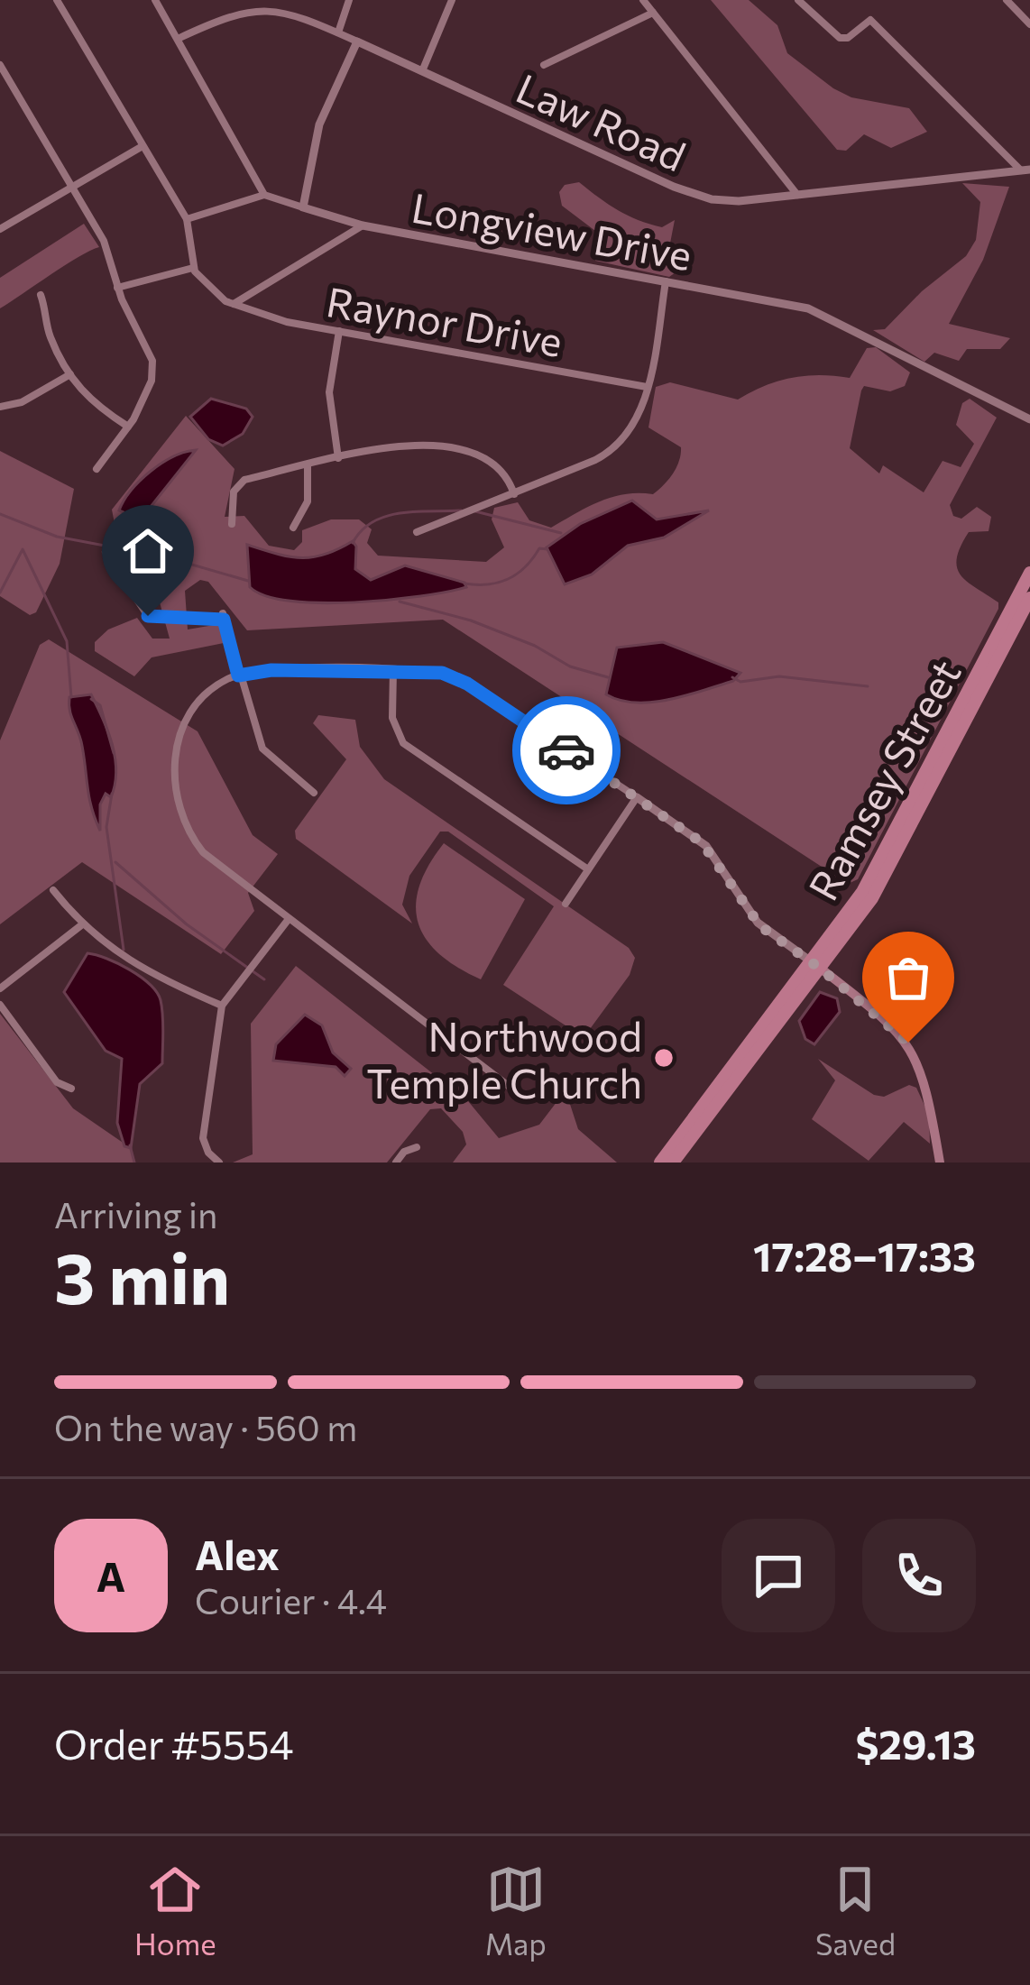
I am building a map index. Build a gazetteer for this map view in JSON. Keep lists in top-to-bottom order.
{
  "streets": {
    "main road": ["Ramsey Street"],
    "street": ["Law Road", "Longview Drive", "Raynor Drive"]
  },
  "places": ["Northwood Temple Church"],
  "page": {
    "heading": ["3 min", "Arriving in", "17:28–17:33"],
    "panel": [
      "Alex",
      "Courier · 4.4",
      "Order #5554",
      "$29.13"
    ],
    "bar": "On the way · 560 m",
    "round": "A",
    "tabs": ["Home", "Map", "Saved"]
  }
}
